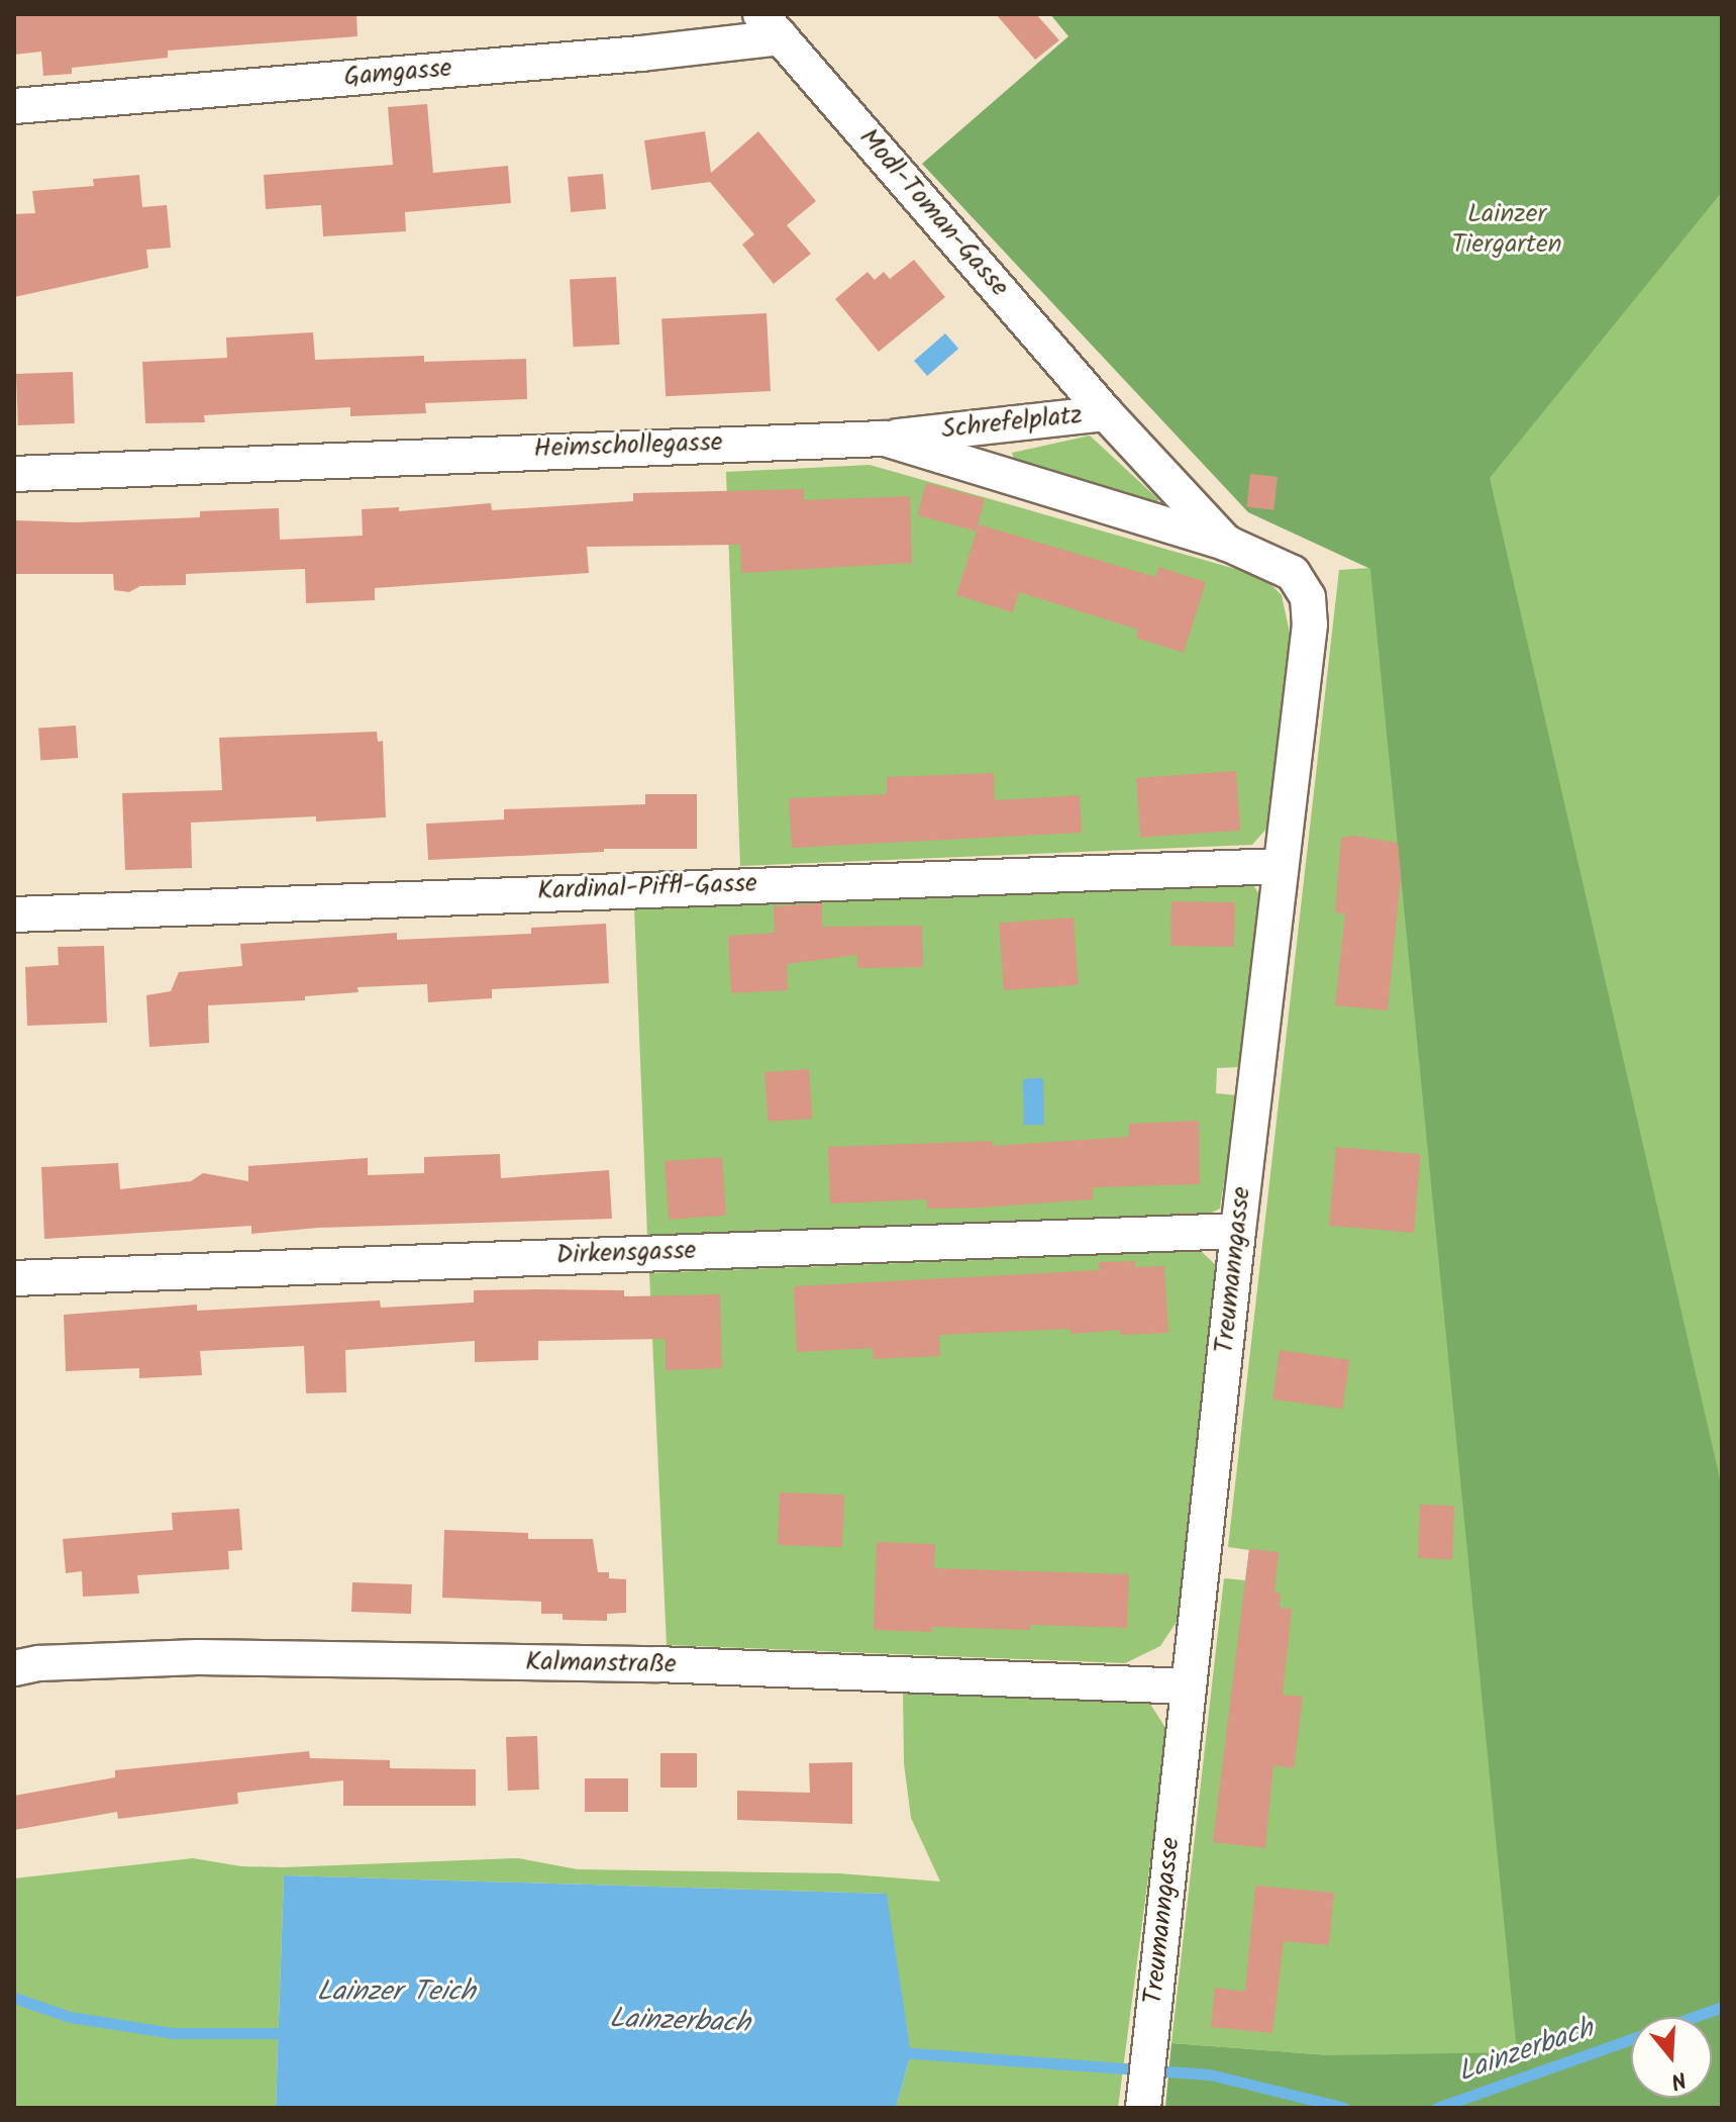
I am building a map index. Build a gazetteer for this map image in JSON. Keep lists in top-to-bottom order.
{
  "streets": {
    "street": [
      "Gamgasse",
      "Modl-Toman-Gasse",
      "Schrefelplatz",
      "Heimschollegasse",
      "Kardinal-Piffl-Gasse",
      "Dirkensgasse",
      "Treumanngasse",
      "Kalmanstraße"
    ]
  },
  "crossings": [
    ["Gamgasse", "Modl-Toman-Gasse"],
    ["Modl-Toman-Gasse", "Schrefelplatz"],
    ["Schrefelplatz", "Heimschollegasse"],
    ["Schrefelplatz", "Treumanngasse"],
    ["Heimschollegasse", "Treumanngasse"],
    ["Kardinal-Piffl-Gasse", "Treumanngasse"],
    ["Dirkensgasse", "Treumanngasse"],
    ["Treumanngasse", "Kalmanstraße"]
  ],
  "water": ["Lainzer Teich", "Lainzerbach"],
  "parks": ["Lainzer Tiergarten"],
  "north": "bottom"
}
